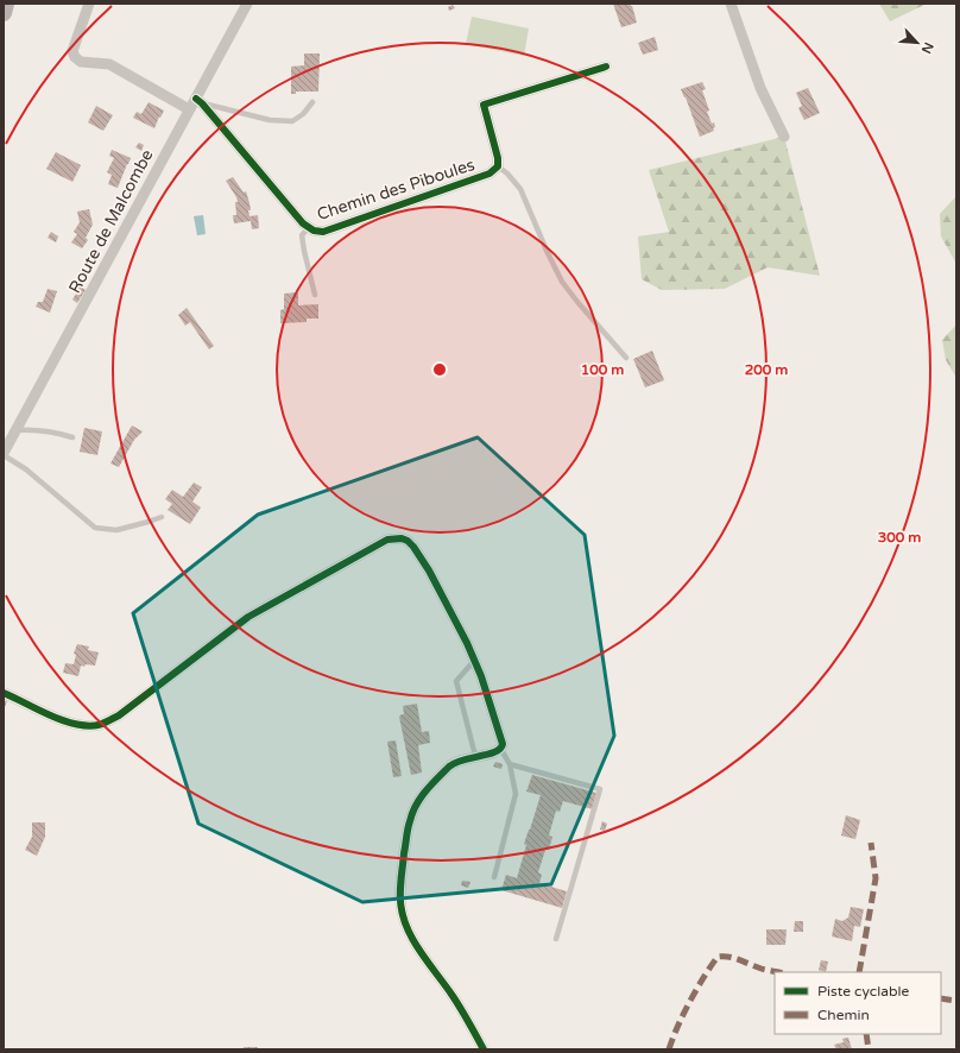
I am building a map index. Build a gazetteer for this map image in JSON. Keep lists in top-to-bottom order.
{
  "streets": {
    "street": ["Chemin des Piboules", "Route de Malcombe"]
  },
  "crossings": [
    ["Chemin des Piboules", "Route de Malcombe"]
  ],
  "legend": ["Piste cyclable", "Chemin"],
  "north": "bottom right",
  "rings": ["100 m", "200 m", "300 m"]
}
